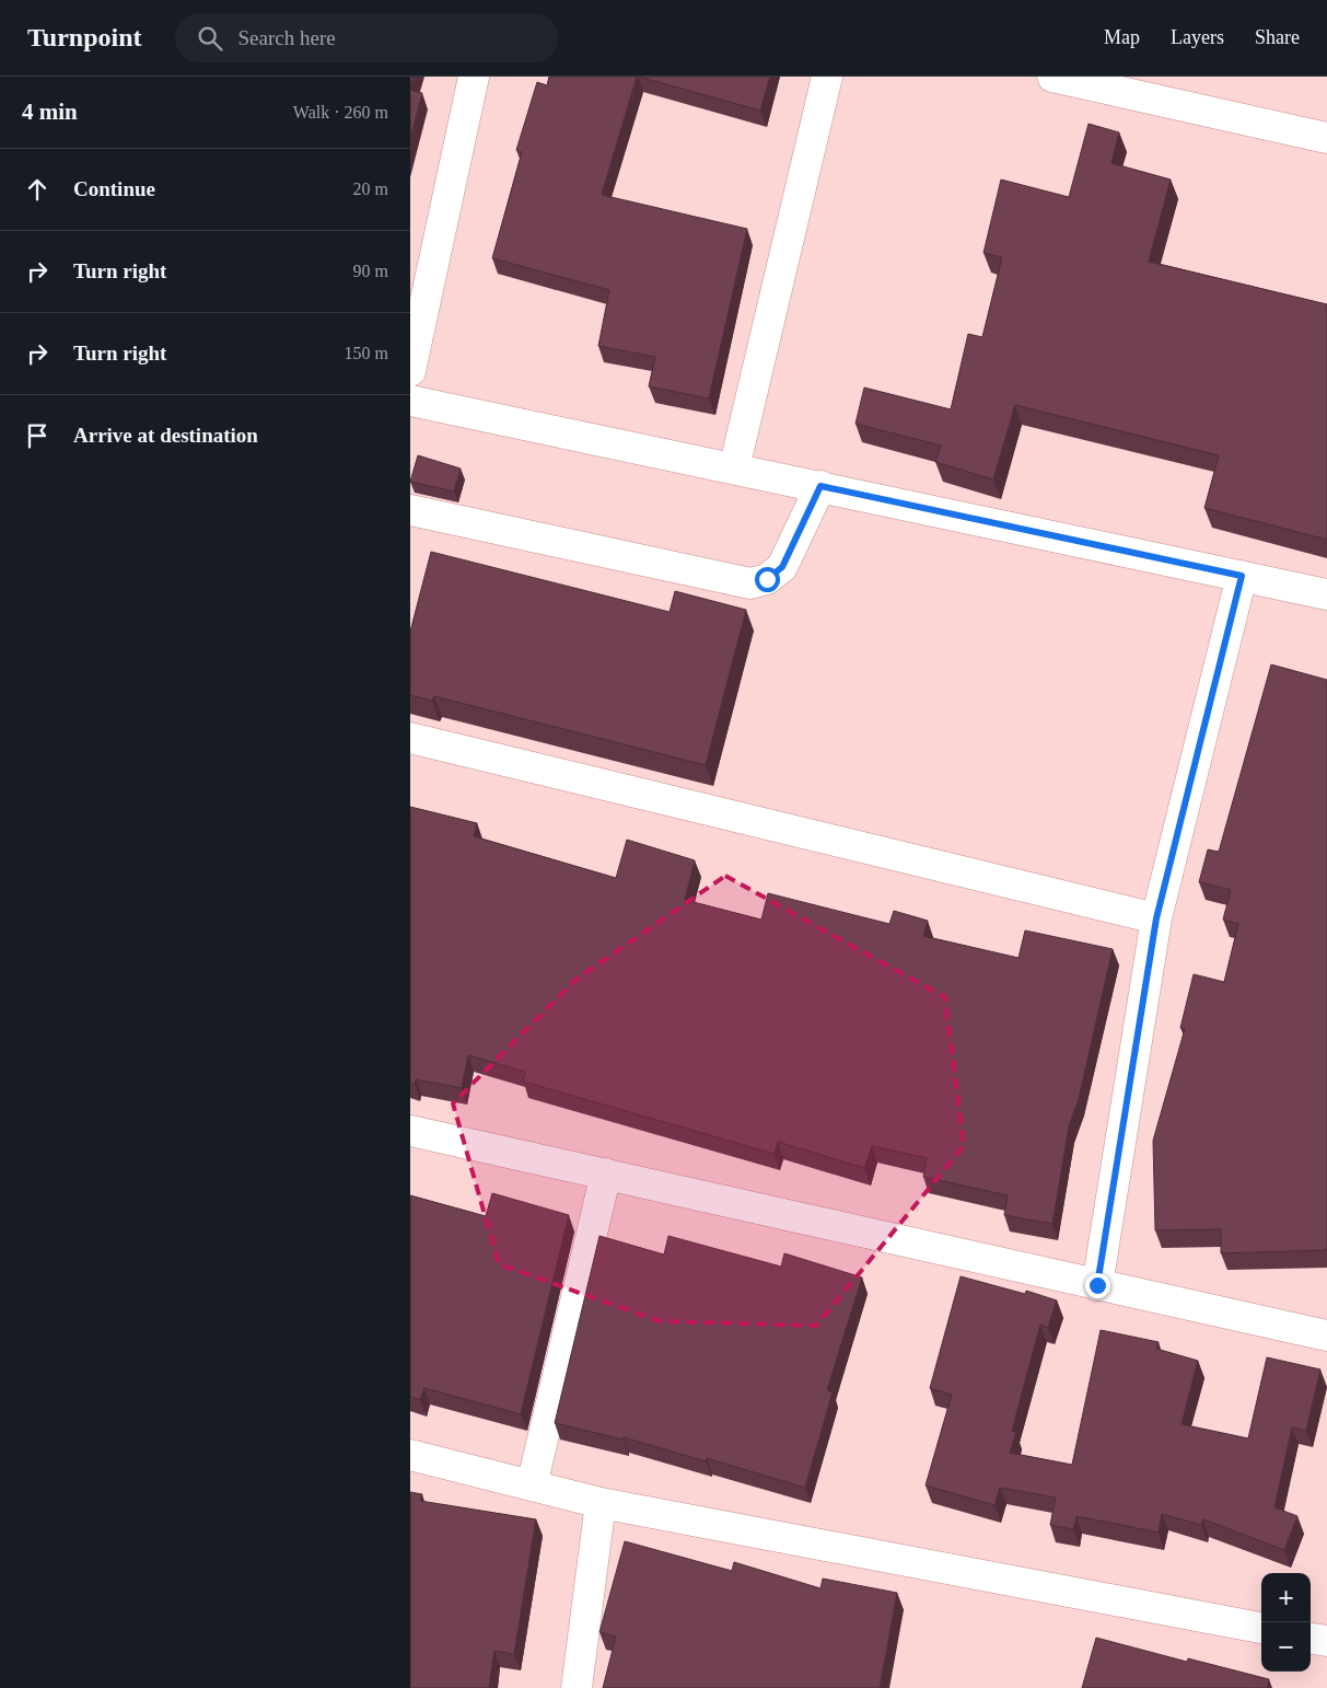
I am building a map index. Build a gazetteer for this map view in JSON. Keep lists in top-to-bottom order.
{
  "page": {
    "header": "Turnpoint",
    "search": "Search here",
    "nav": ["Map", "Layers", "Share"],
    "heading": ["4 min", "Walk · 260 m"],
    "list": [
      ["Continue", "20 m"],
      ["Turn right", "90 m"],
      ["Turn right", "150 m"],
      "Arrive at destination"
    ],
    "map_buttons": ["+", "−"]
  }
}
